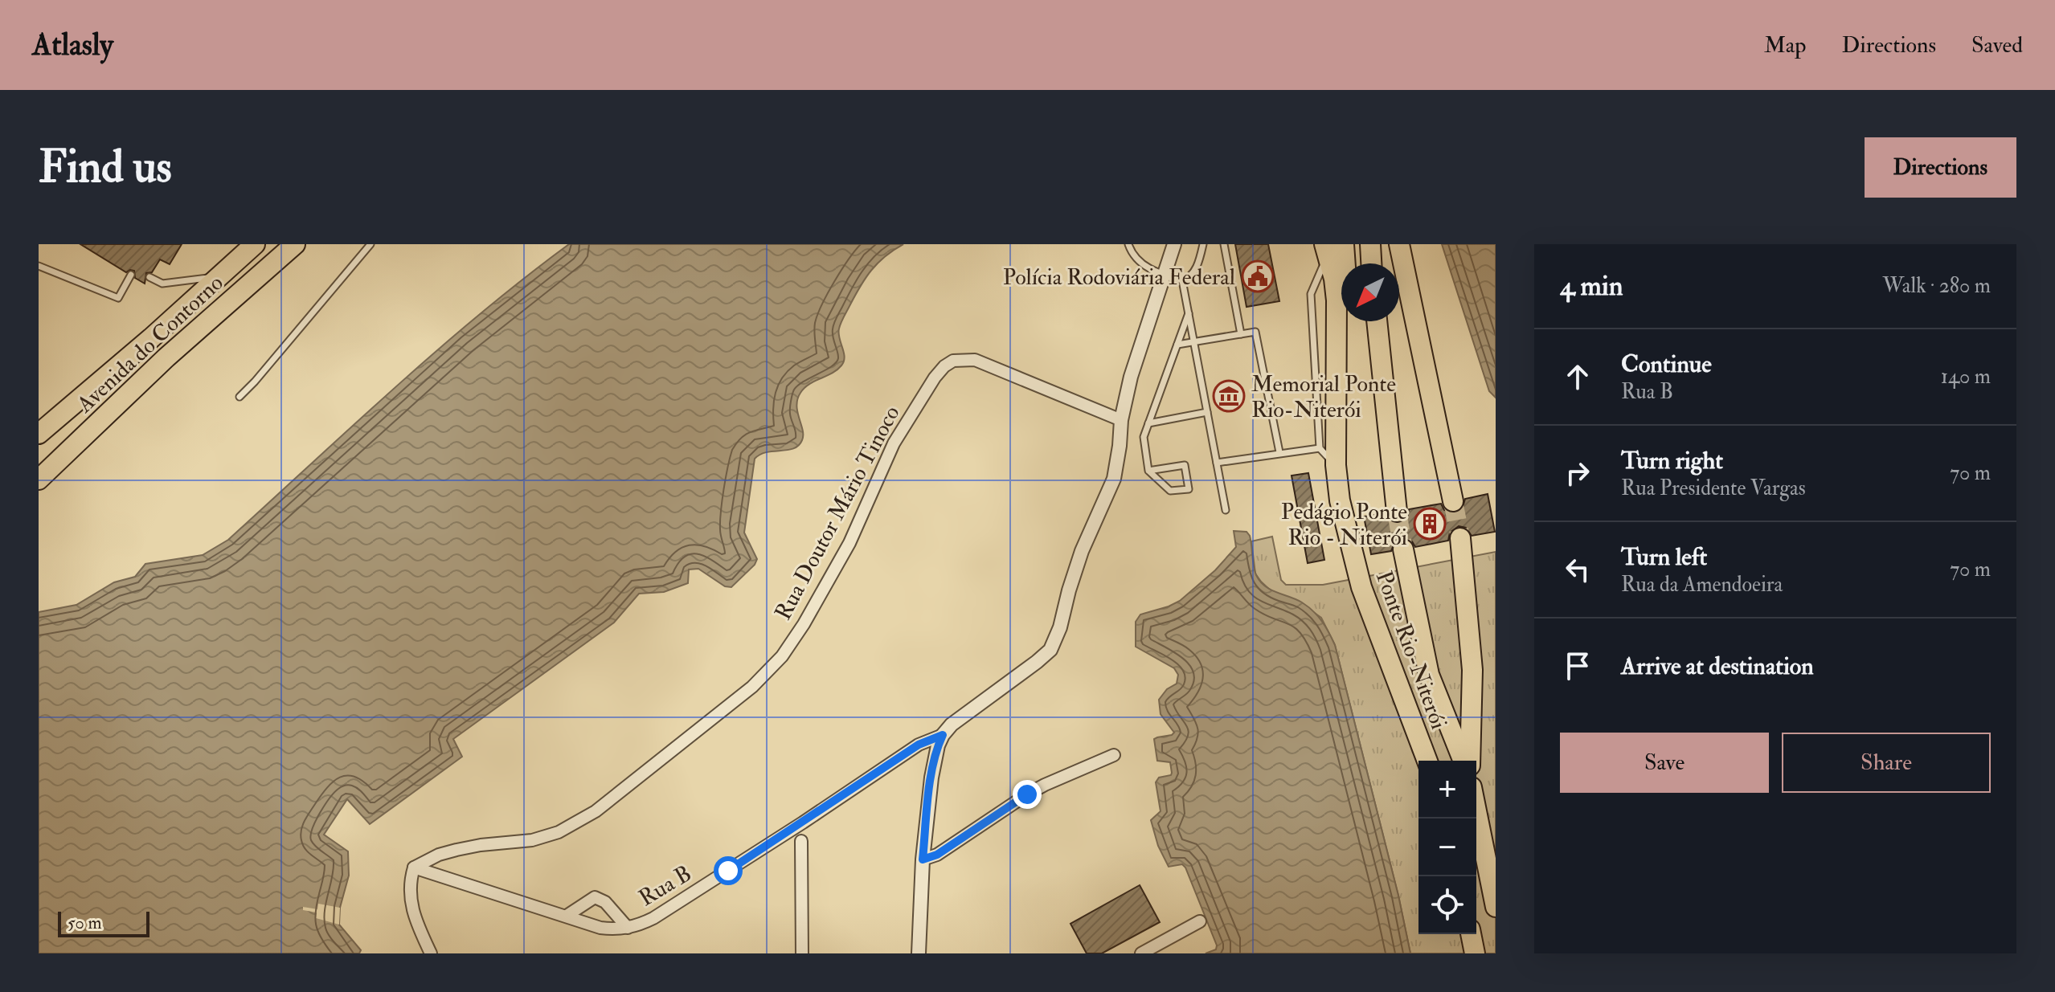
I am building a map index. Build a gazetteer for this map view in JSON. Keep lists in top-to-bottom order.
{
  "streets": {
    "highway": ["Avenida do Contorno", "Ponte Rio-Niterói"],
    "street": ["Rua Doutor Mário Tinoco", "Rua B"]
  },
  "crossings": [
    ["Rua Doutor Mário Tinoco", "Rua B"]
  ],
  "places": {
    "public building": ["Polícia Rodoviária Federal"],
    "museum": ["Memorial Ponte Rio-Niterói"],
    "building": ["Pedágio Ponte Rio - Niterói"]
  },
  "scale_bar": "50 m",
  "north": "bottom left",
  "page": {
    "header": "Atlasly",
    "nav": ["Map", "Directions", "Saved"],
    "buttons": [
      "Directions",
      ["Save", "Share"]
    ],
    "title": "Find us",
    "heading": ["4 min", "Walk · 280 m"],
    "list": [
      ["Continue", "Rua B", "140 m"],
      ["Turn right", "Rua Presidente Vargas", "70 m"],
      ["Turn left", "Rua da Amendoeira", "70 m"],
      "Arrive at destination"
    ],
    "map_buttons": ["+", "−"],
    "scale": "50 m"
  }
}
